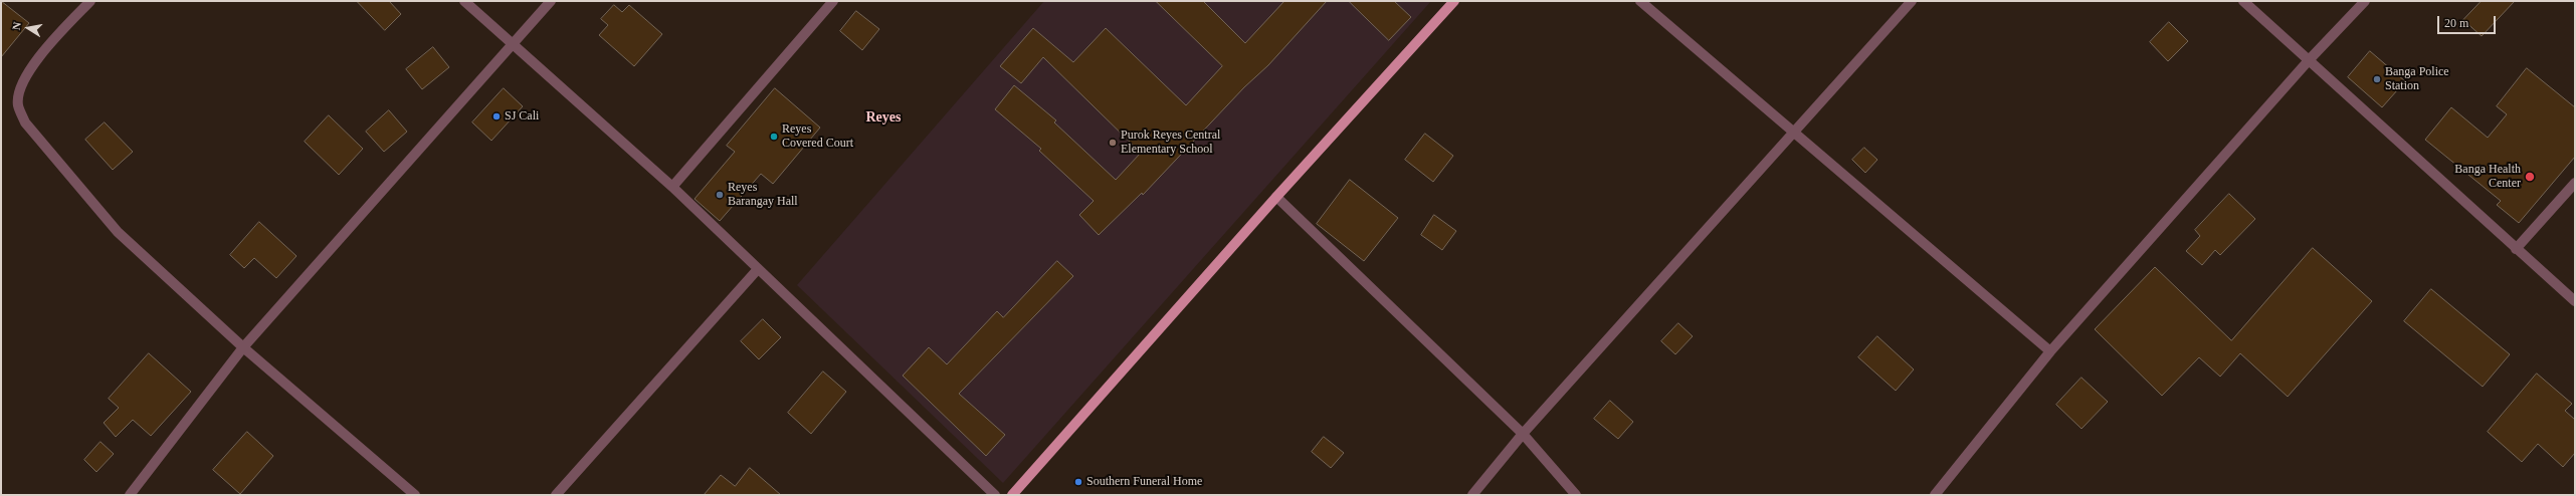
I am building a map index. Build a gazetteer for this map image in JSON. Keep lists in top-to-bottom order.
{
  "districts": ["Reyes"],
  "places": [
    "Banga Police Station",
    "SJ Cali",
    "Reyes Covered Court",
    "Purok Reyes Central Elementary School",
    "Banga Health Center",
    "Reyes Barangay Hall",
    "Southern Funeral Home"
  ],
  "scale_bar": "20 m",
  "north": "left"
}
